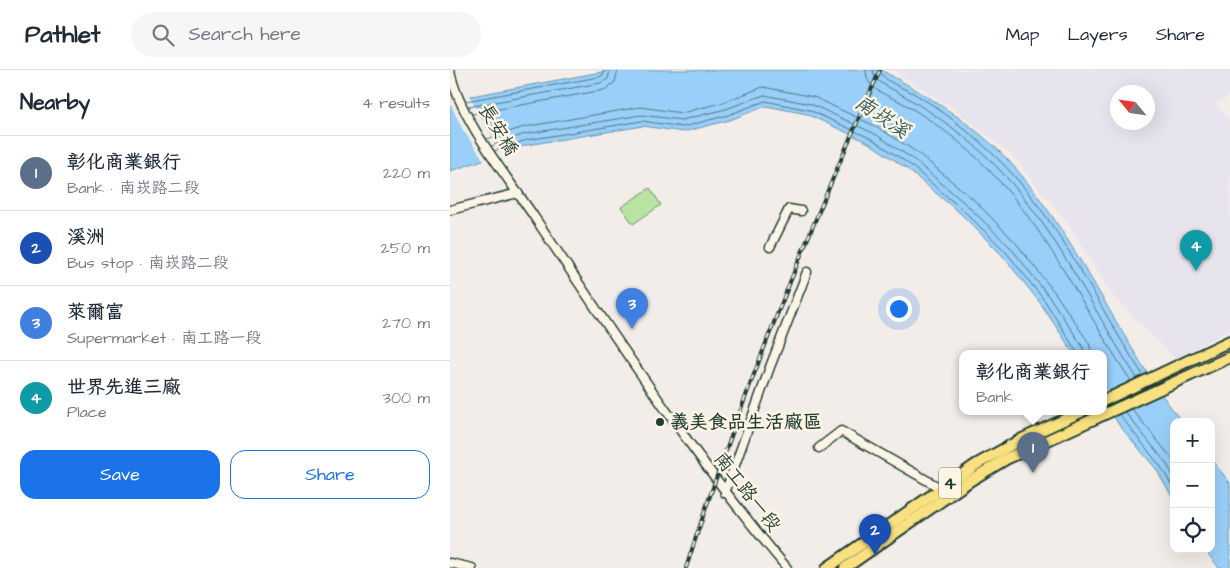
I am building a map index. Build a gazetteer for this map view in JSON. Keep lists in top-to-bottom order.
{
  "streets": {
    "main road": ["4"],
    "street": ["長安橋", "南工路一段"]
  },
  "crossings": [
    ["長安橋", "南工路一段"]
  ],
  "water": ["南崁溪"],
  "places": ["義美食品生活廠區"],
  "north": "top left",
  "page": {
    "header": "Pathlet",
    "search": "Search here",
    "nav": ["Map", "Layers", "Share"],
    "heading": ["Nearby", "4 results"],
    "list": [
      {
        "mark": "1",
        "name": "彰化商業銀行",
        "note": "Bank · 南崁路二段",
        "value": "220 m"
      },
      {
        "mark": "2",
        "name": "溪洲",
        "note": "Bus stop · 南崁路二段",
        "value": "250 m"
      },
      {
        "mark": "3",
        "name": "萊爾富",
        "note": "Supermarket · 南工路一段",
        "value": "270 m"
      },
      {
        "mark": "4",
        "name": "世界先進三廠",
        "note": "Place",
        "value": "300 m"
      }
    ],
    "pins": [
      "4",
      "3",
      "1",
      "2"
    ],
    "popup": ["彰化商業銀行", "Bank"],
    "map_buttons": ["+", "−"],
    "buttons": ["Save", "Share"]
  }
}
